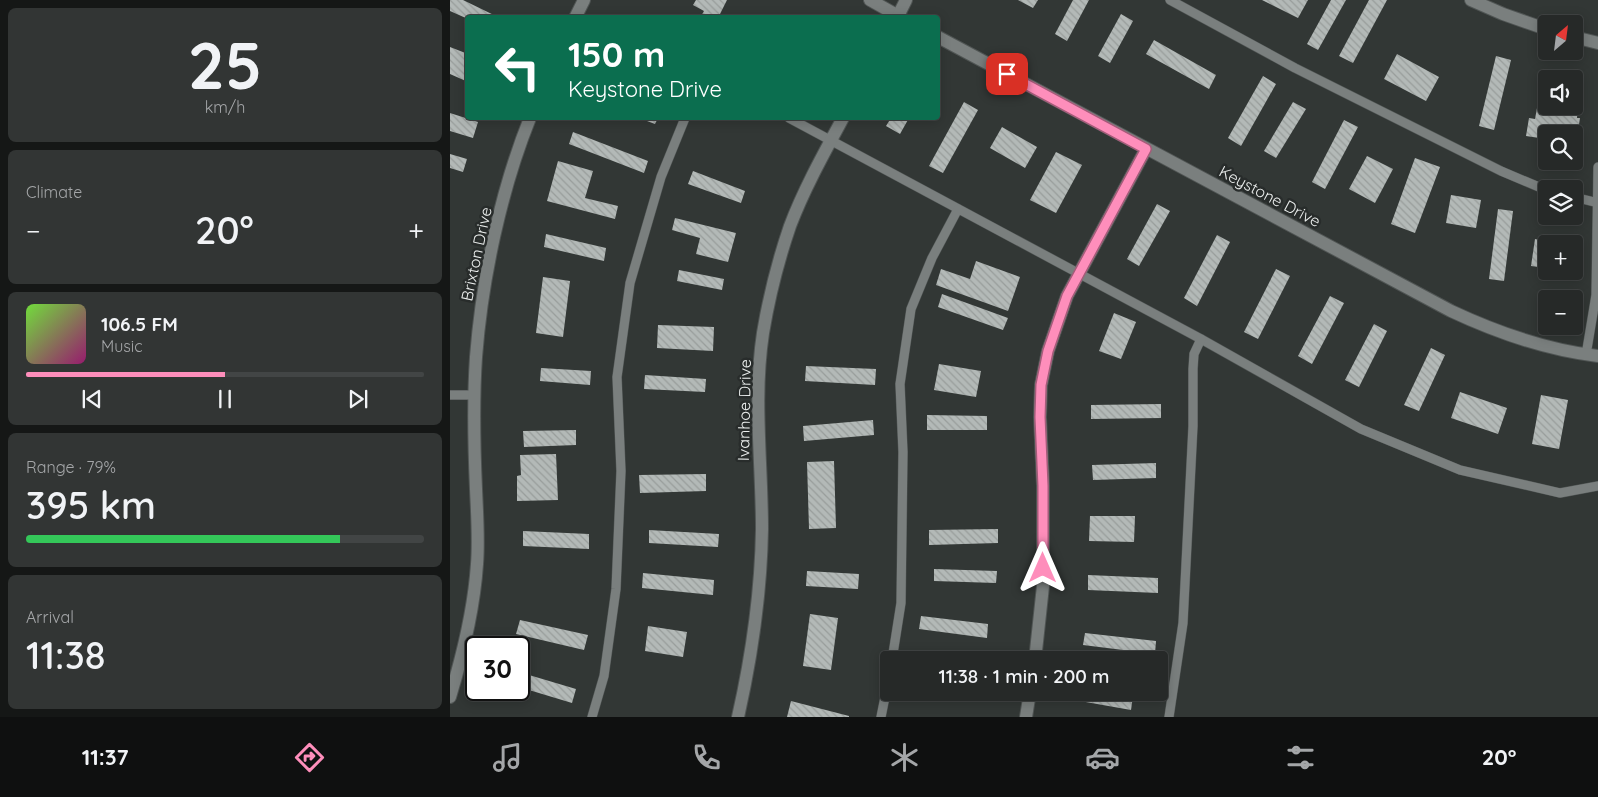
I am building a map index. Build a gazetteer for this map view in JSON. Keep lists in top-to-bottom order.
{
  "streets": {
    "street": ["Keystone Drive", "Brixton Drive", "Ivanhoe Drive"]
  },
  "north": "top right",
  "page": {
    "tile": [
      ["25", "km/h"],
      "Climate",
      ["Range · 79%", "395 km"],
      ["Arrival", "11:38"]
    ],
    "map_buttons": ["+", "−"],
    "turn": ["150 m", "Keystone Drive"],
    "heat": ["−", "20°", "+"],
    "song": ["106.5 FM", "Music"],
    "limit": "30",
    "trip": "11:38 · 1 min · 200 m",
    "tabs": ["11:37", "20°"]
  }
}
